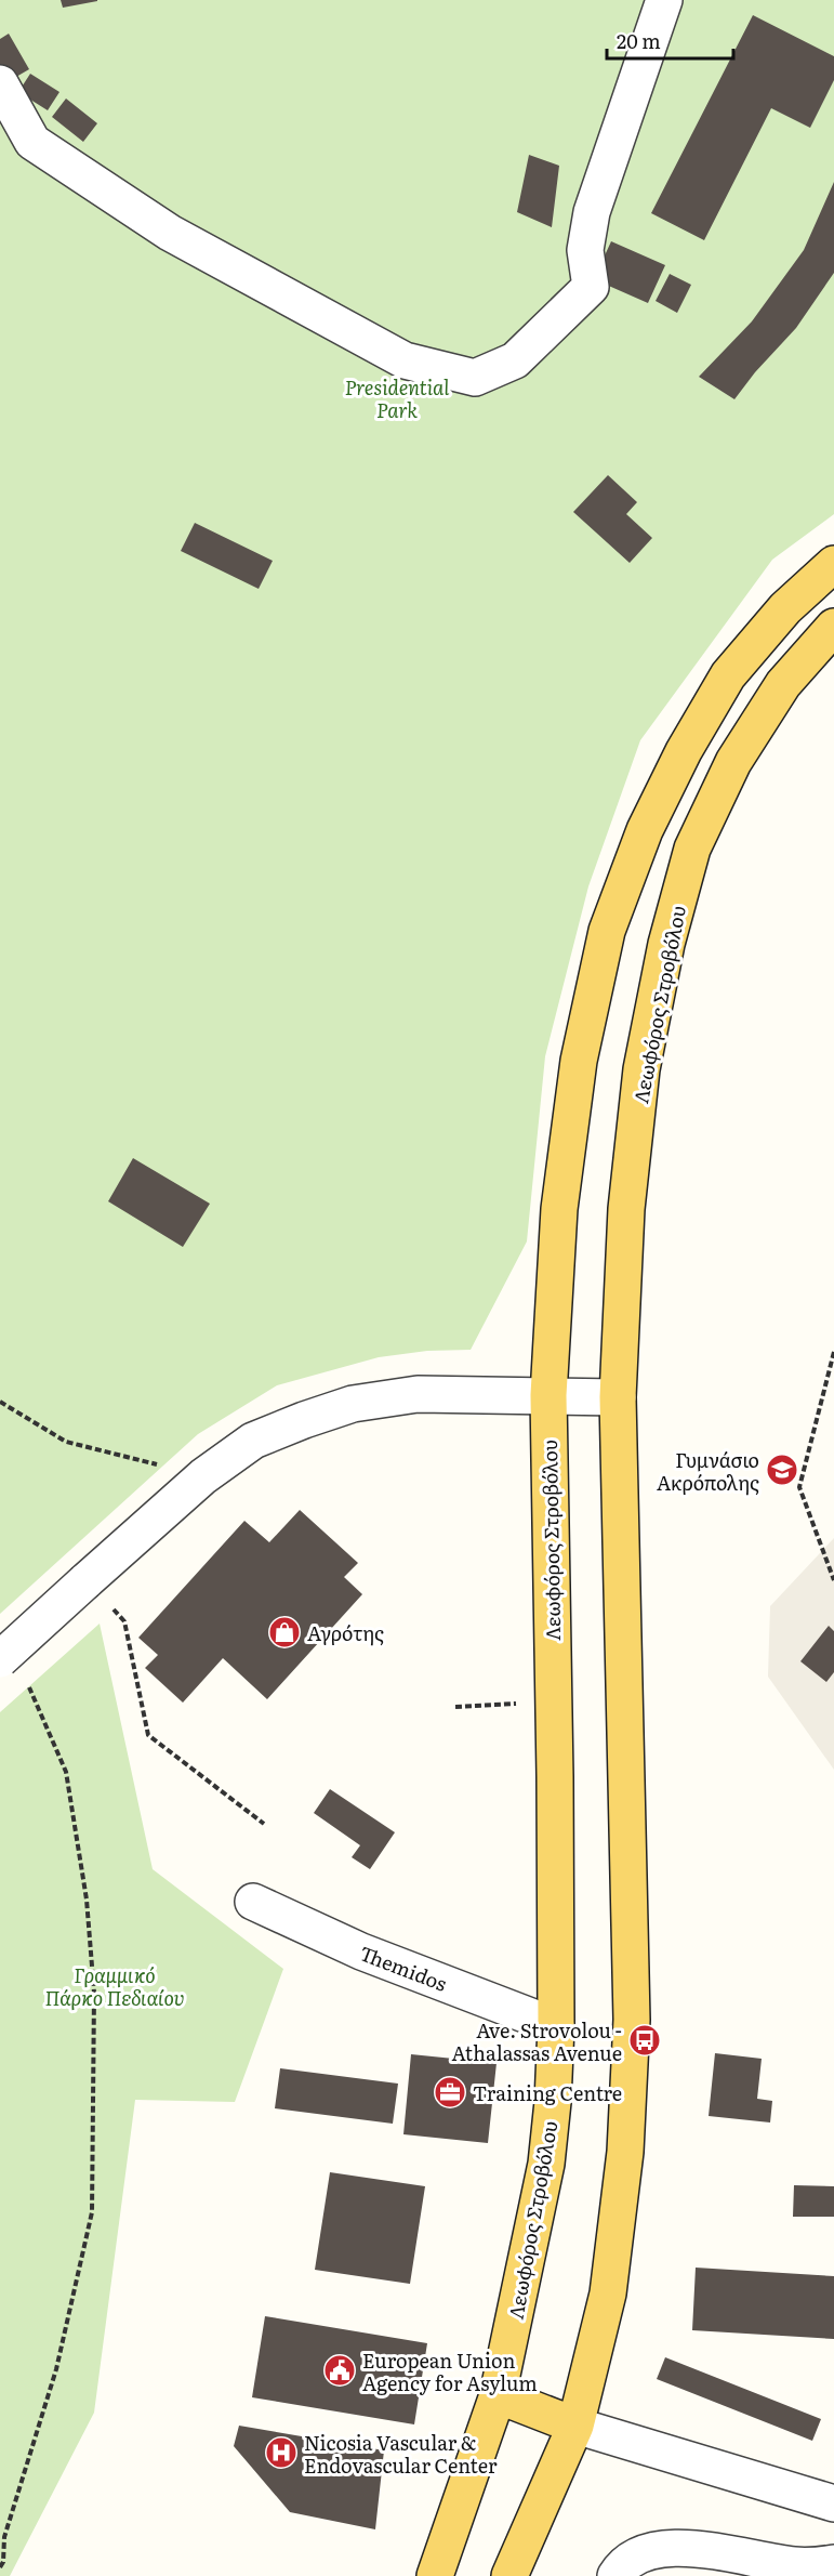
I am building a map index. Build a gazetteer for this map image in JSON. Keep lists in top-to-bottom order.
{
  "streets": {
    "main road": ["Λεωφόρος Στροβόλου"],
    "street": ["Themidos"]
  },
  "crossings": [
    ["Λεωφόρος Στροβόλου", "Themidos"]
  ],
  "parks": ["Presidential Park", "Γραμμικό Πάρκο Πεδιαίου"],
  "places": {
    "school or university": ["Γυμνάσιο Ακρόπολης"],
    "shop": ["Αγρότης"],
    "bus stop": ["Ave. Strovolou - Athalassas Avenue"],
    "office": ["Training Centre"],
    "public building": ["European Union Agency for Asylum"],
    "hospital": ["Nicosia Vascular & Endovascular Center"]
  },
  "scale_bar": "20 m"
}
